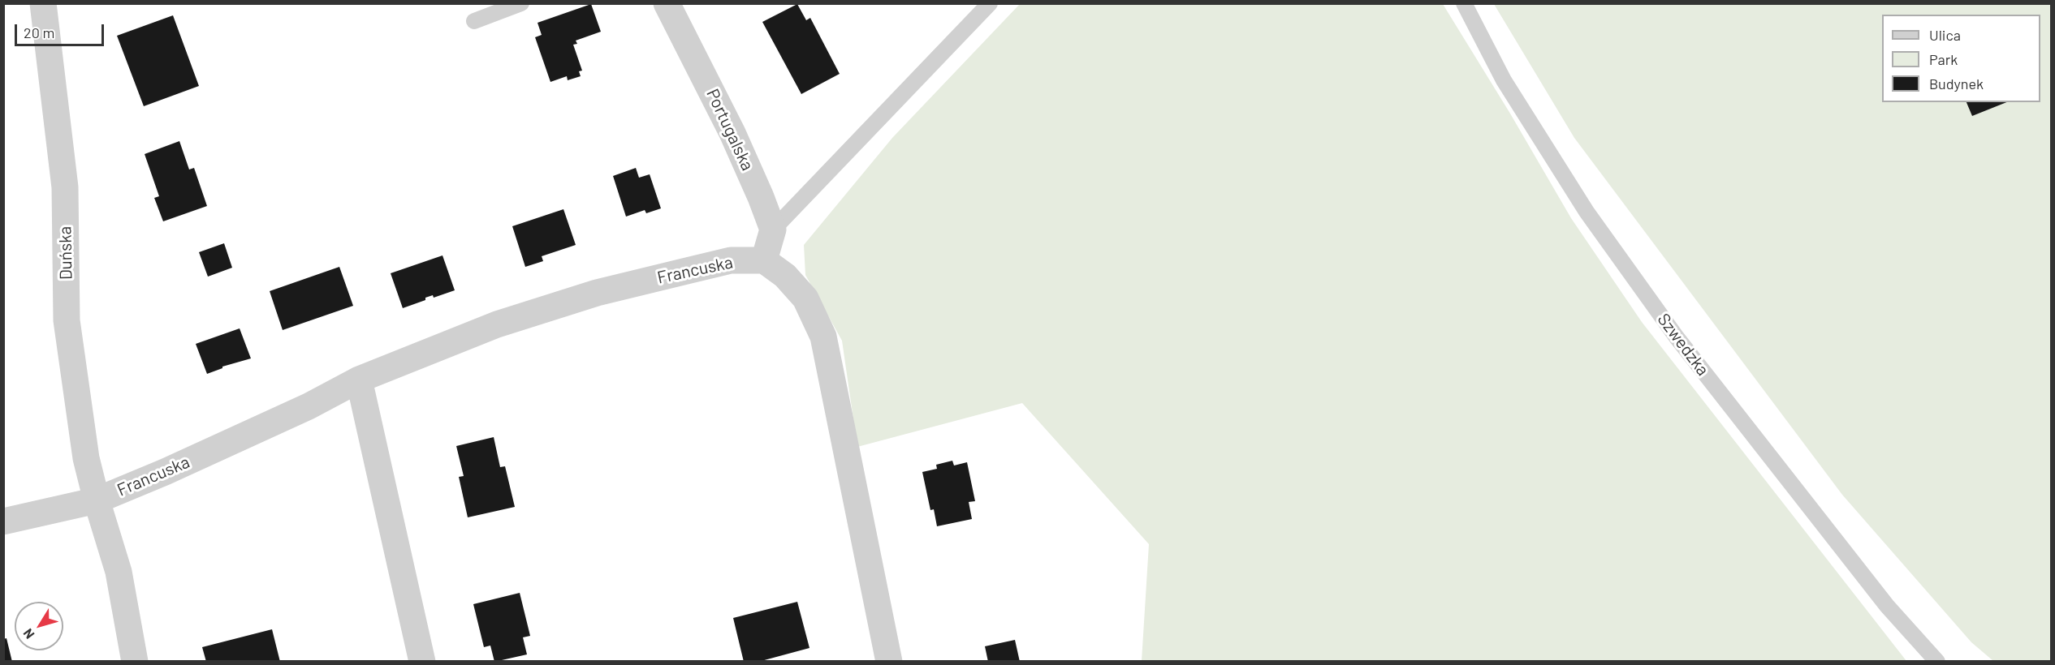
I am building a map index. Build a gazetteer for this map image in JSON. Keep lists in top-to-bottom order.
{
  "streets": {
    "street": ["Portugalska", "Duńska", "Francuska"],
    "lane": ["Szwedzka"]
  },
  "crossings": [
    ["Duńska", "Francuska"]
  ],
  "legend": ["Ulica", "Park", "Budynek"],
  "scale_bar": "20 m",
  "north": "bottom left"
}
